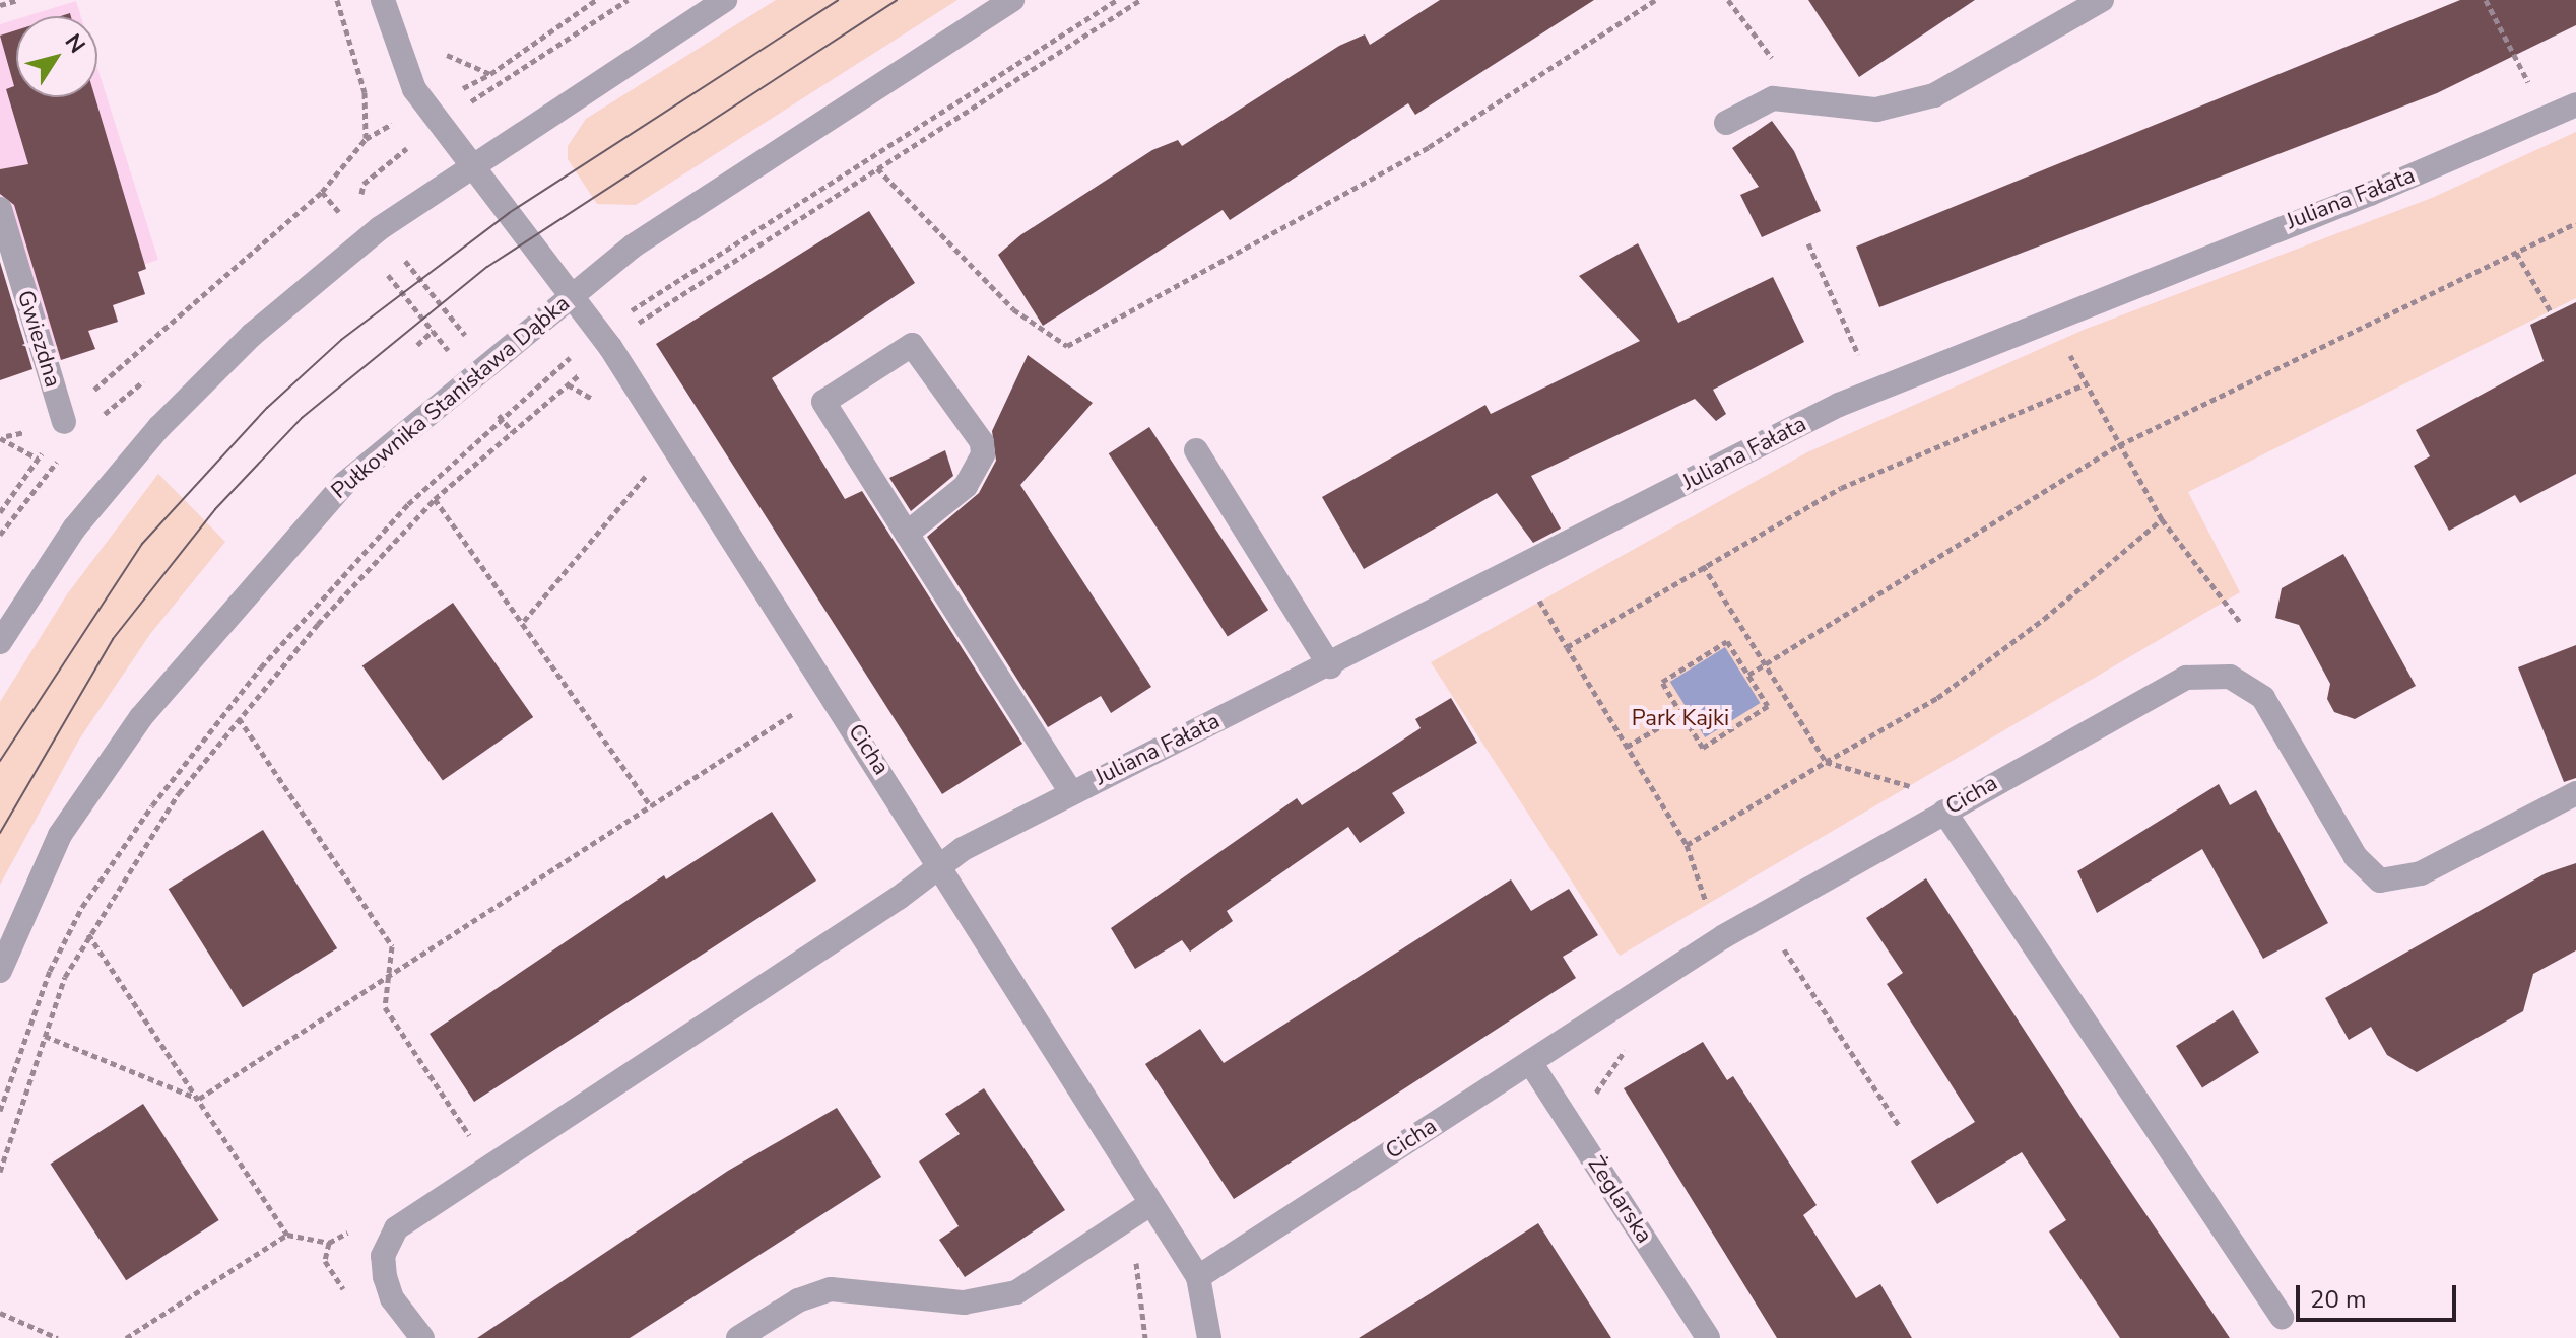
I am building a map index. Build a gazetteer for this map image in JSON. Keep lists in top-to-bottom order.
{
  "streets": {
    "street": [
      "Juliana Fałata",
      "Gwiezdna",
      "Pułkownika Stanisława Dąbka",
      "Cicha",
      "Żeglarska"
    ]
  },
  "crossings": [
    ["Juliana Fałata", "Cicha"],
    ["Pułkownika Stanisława Dąbka", "Cicha"],
    ["Cicha", "Żeglarska"]
  ],
  "parks": ["Park Kajki"],
  "scale_bar": "20 m",
  "north": "top right"
}
